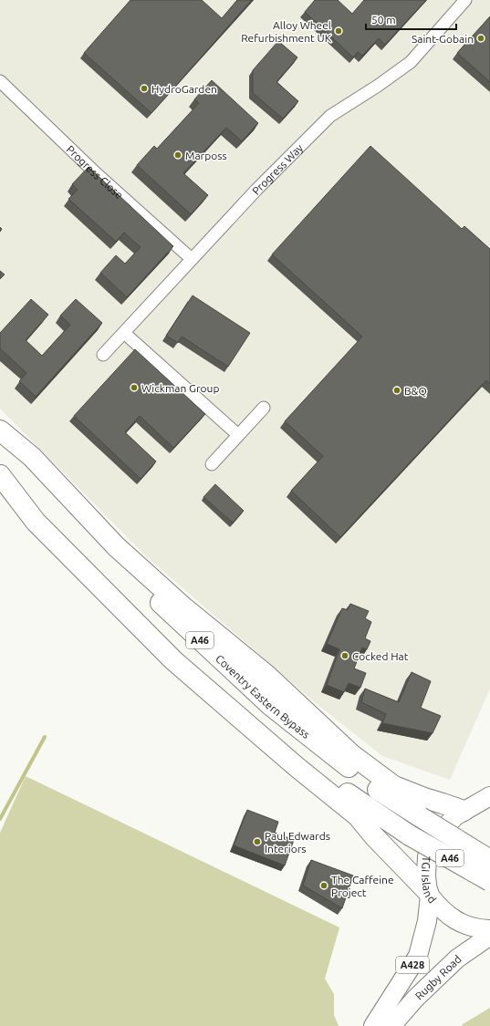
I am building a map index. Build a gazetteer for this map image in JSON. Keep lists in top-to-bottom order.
{
  "streets": {
    "highway": ["A46", "Coventry Eastern Bypass"],
    "main road": ["TGI Island", "A428", "Rugby Road"],
    "street": ["Progress Way", "Progress Close"]
  },
  "crossings": [
    ["Progress Way", "Progress Close"],
    ["TGI Island", "Rugby Road"]
  ],
  "places": [
    "Alloy Wheel Refurbishment UK",
    "Saint-Gobain",
    "HydroGarden",
    "Marposs",
    "Wickman Group",
    "B&Q",
    "Cocked Hat",
    "Paul Edwards Interiors",
    "The Caffeine Project"
  ],
  "scale_bar": "50 m"
}
